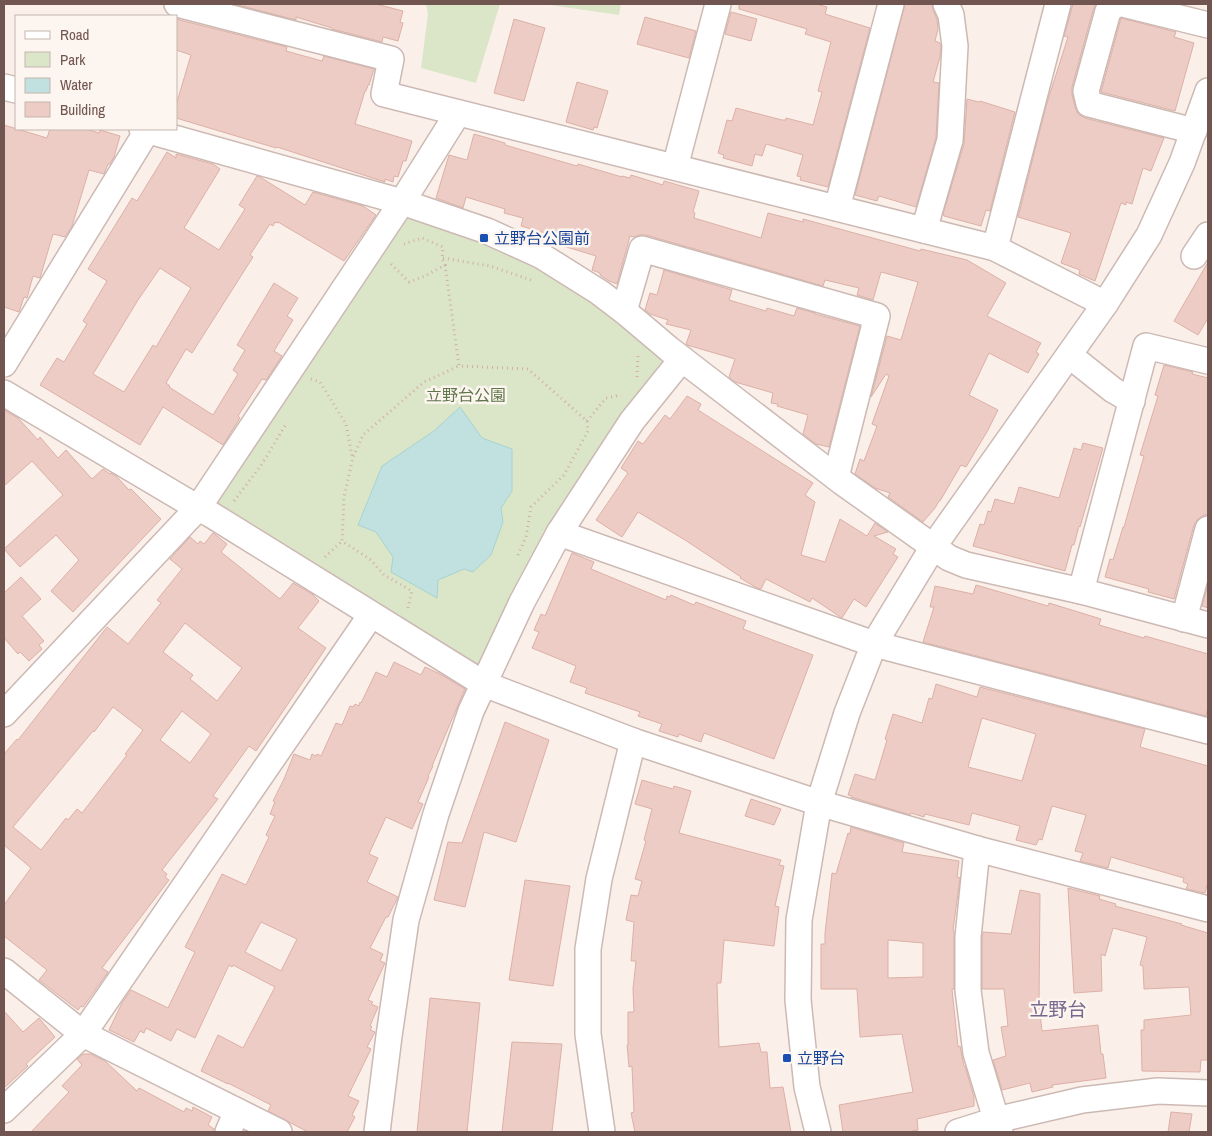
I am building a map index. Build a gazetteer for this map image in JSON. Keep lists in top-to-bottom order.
{
  "districts": ["立野台"],
  "parks": ["立野台公園"],
  "places": {
    "transit": ["立野台公園前", "立野台"]
  },
  "legend": [
    "Road",
    "Park",
    "Water",
    "Building"
  ]
}
